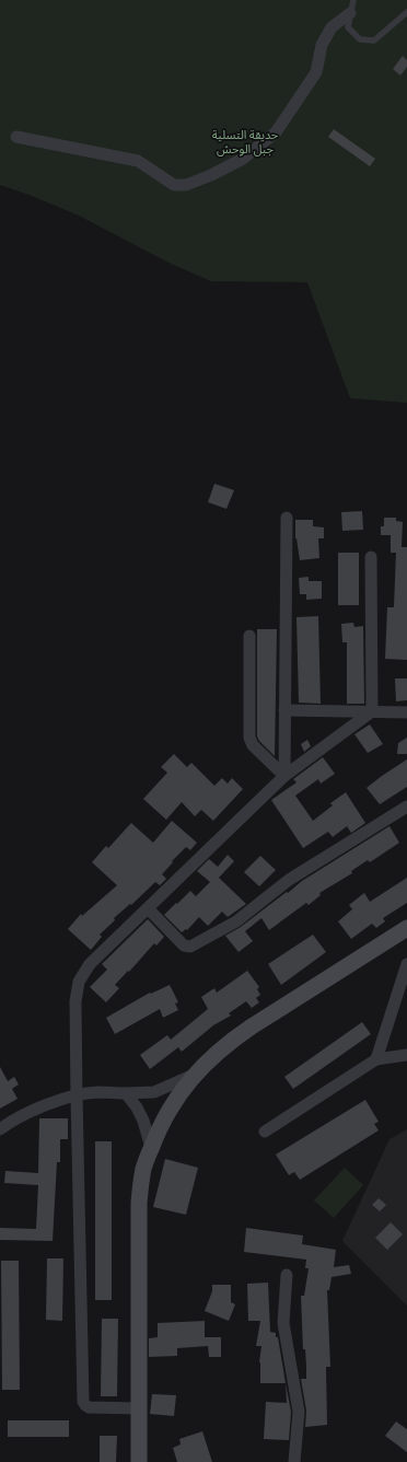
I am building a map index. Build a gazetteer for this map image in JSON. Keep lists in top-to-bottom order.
{
  "parks": ["حديقة التسلية جبل الوحش"]
}
